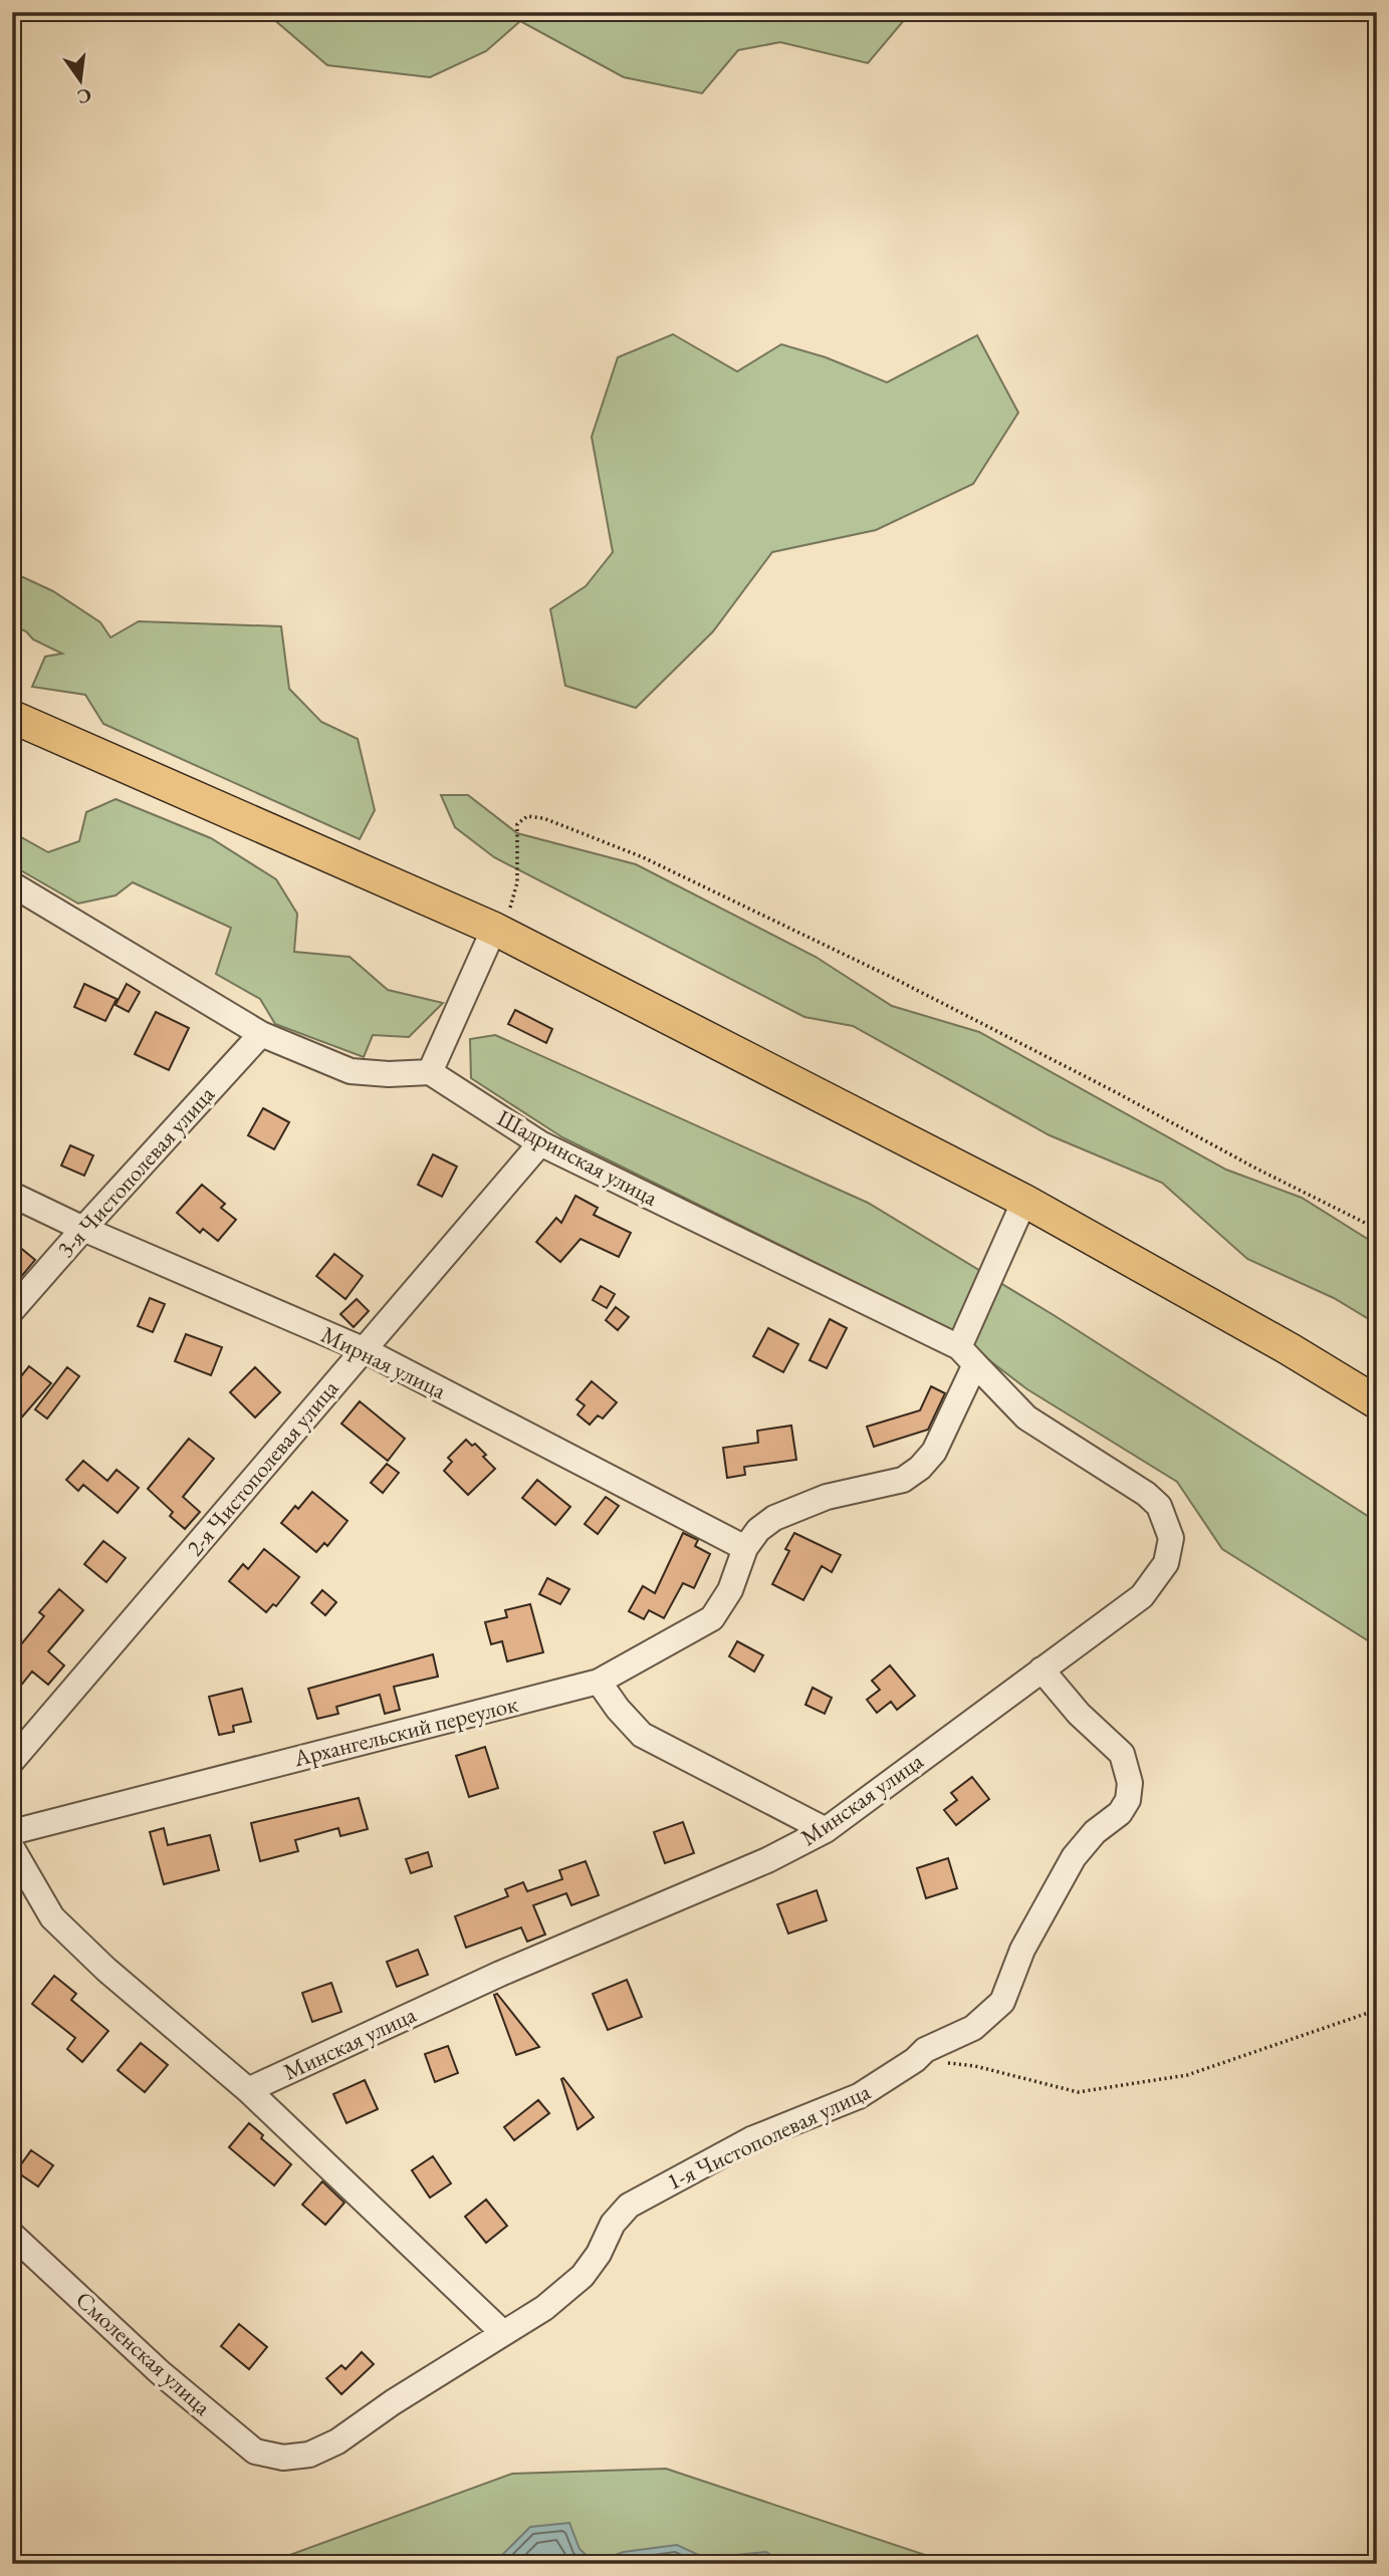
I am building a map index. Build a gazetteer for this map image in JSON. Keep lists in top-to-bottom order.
{
  "streets": {
    "street": [
      "Шадринская улица",
      "3-я Чистополевая улица",
      "Мирная улица",
      "2-я Чистополевая улица",
      "Архангельский переулок",
      "Минская улица",
      "1-я Чистополевая улица",
      "Смоленская улица"
    ]
  },
  "crossings": [
    ["Шадринская улица", "2-я Чистополевая улица"],
    ["Шадринская улица", "Минская улица"],
    ["3-я Чистополевая улица", "Мирная улица"],
    ["Мирная улица", "2-я Чистополевая улица"],
    ["Мирная улица", "Архангельский переулок"],
    ["Минская улица", "1-я Чистополевая улица"],
    ["1-я Чистополевая улица", "Смоленская улица"]
  ],
  "north": "bottom"
}
